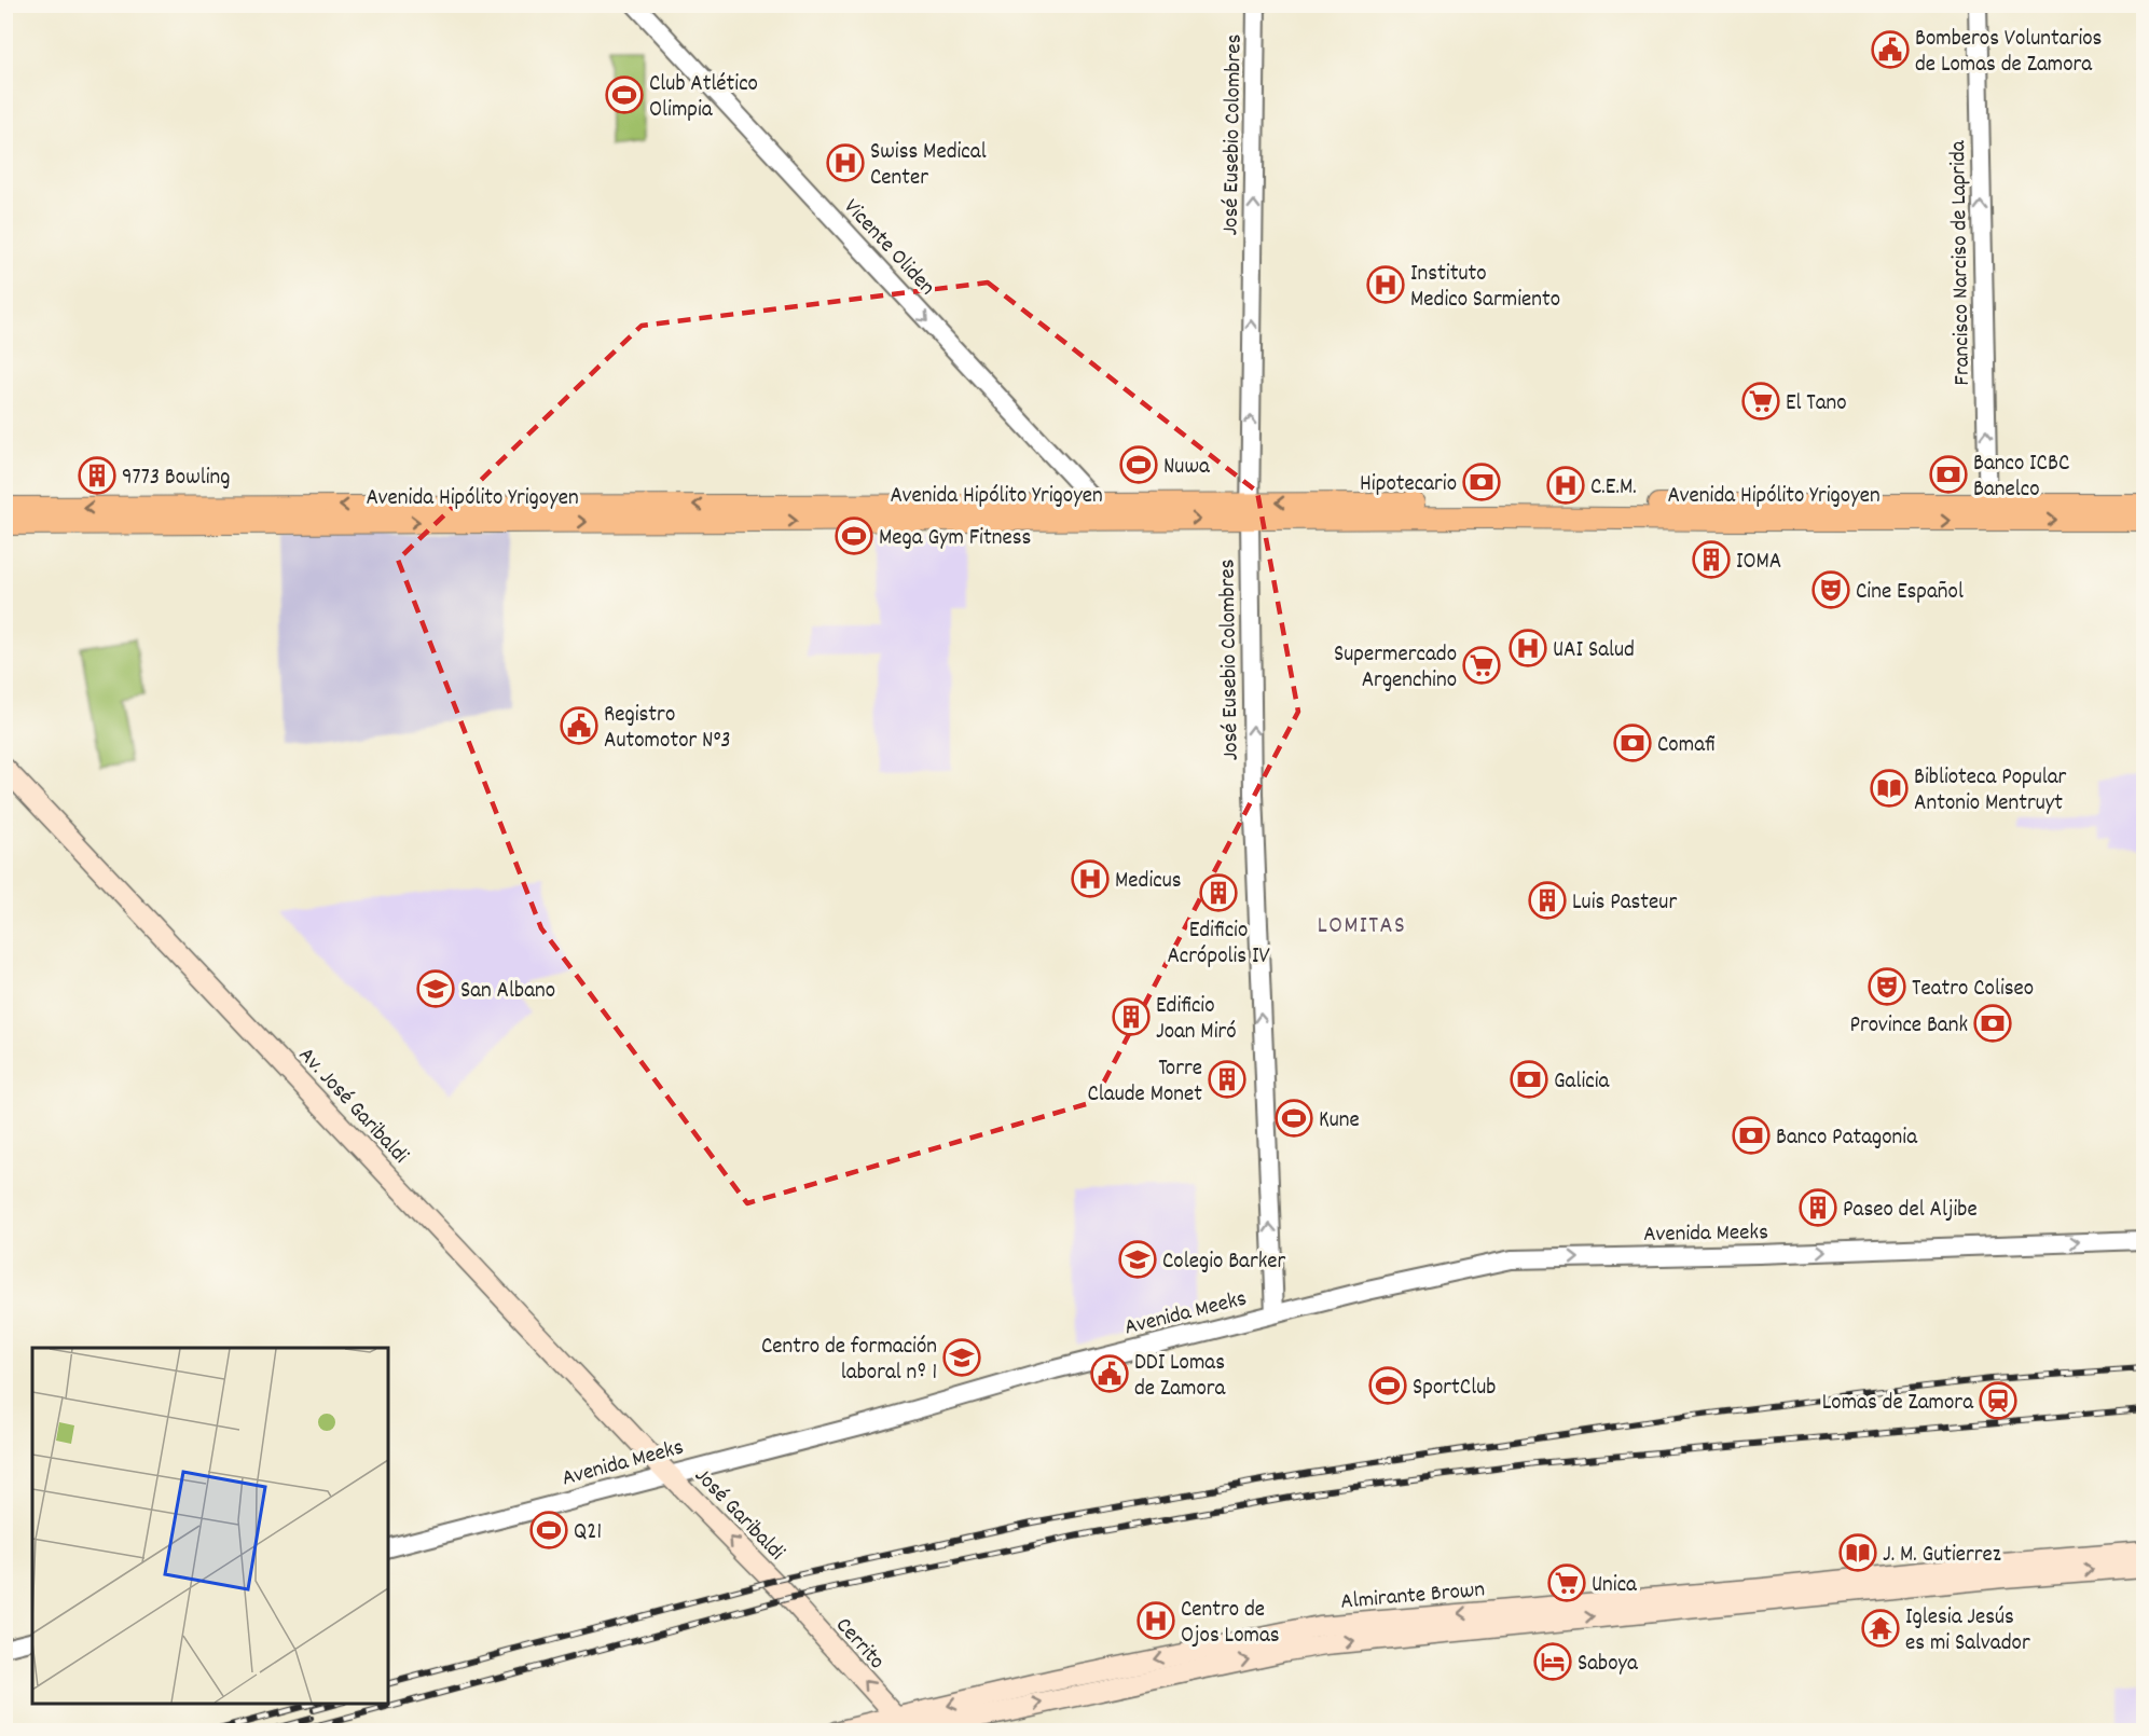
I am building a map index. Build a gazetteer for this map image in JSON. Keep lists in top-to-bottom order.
{
  "streets": {
    "main road": [
      "Avenida Hipólito Yrigoyen",
      "Av. José Garibaldi",
      "José Garibaldi",
      "Almirante Brown",
      "Cerrito"
    ],
    "street": [
      "José Eusebio Colombres",
      "Vicente Oliden",
      "Francisco Narciso de Laprida",
      "Avenida Meeks"
    ]
  },
  "crossings": [
    ["José Eusebio Colombres", "Avenida Hipólito Yrigoyen"],
    ["José Eusebio Colombres", "Avenida Meeks"],
    ["Vicente Oliden", "Avenida Hipólito Yrigoyen"],
    ["Francisco Narciso de Laprida", "Avenida Hipólito Yrigoyen"],
    ["Av. José Garibaldi", "Avenida Meeks"],
    ["Av. José Garibaldi", "José Garibaldi"],
    ["Avenida Meeks", "José Garibaldi"],
    ["José Garibaldi", "Cerrito"],
    ["Almirante Brown", "Cerrito"]
  ],
  "one_way": [
    "José Eusebio Colombres",
    "Vicente Oliden",
    "Francisco Narciso de Laprida",
    "Avenida Meeks",
    "José Garibaldi",
    "Cerrito"
  ],
  "districts": ["LOMITAS"],
  "places": {
    "public building": ["Bomberos Voluntarios de Lomas de Zamora", "Registro Automotor N°3", "DDI Lomas de Zamora"],
    "sports": [
      "Club Atlético Olimpia",
      "Nuwa",
      "Mega Gym Fitness",
      "Kune",
      "SportClub",
      "Q21"
    ],
    "hospital": [
      "Swiss Medical Center",
      "Instituto Medico Sarmiento",
      "C.E.M.",
      "UAI Salud",
      "Medicus",
      "Centro de Ojos Lomas"
    ],
    "supermarket": ["El Tano", "Supermercado Argenchino", "Unica"],
    "bank": [
      "Banco ICBC Banelco",
      "Hipotecario",
      "Comafi",
      "Province Bank",
      "Galicia",
      "Banco Patagonia"
    ],
    "building": [
      "9773 Bowling",
      "IOMA",
      "Edificio Acrópolis IV",
      "Luis Pasteur",
      "Edificio Joan Miró",
      "Torre Claude Monet",
      "Paseo del Aljibe"
    ],
    "theatre": ["Cine Español", "Teatro Coliseo"],
    "library": ["Biblioteca Popular Antonio Mentruyt", "J. M. Gutierrez"],
    "school or university": ["San Albano", "Colegio Barker", "Centro de formación laboral nº 1"],
    "station": ["Lomas de Zamora"],
    "temple": ["Iglesia Jesús es mi Salvador"],
    "hotel": ["Saboya"]
  }
}
